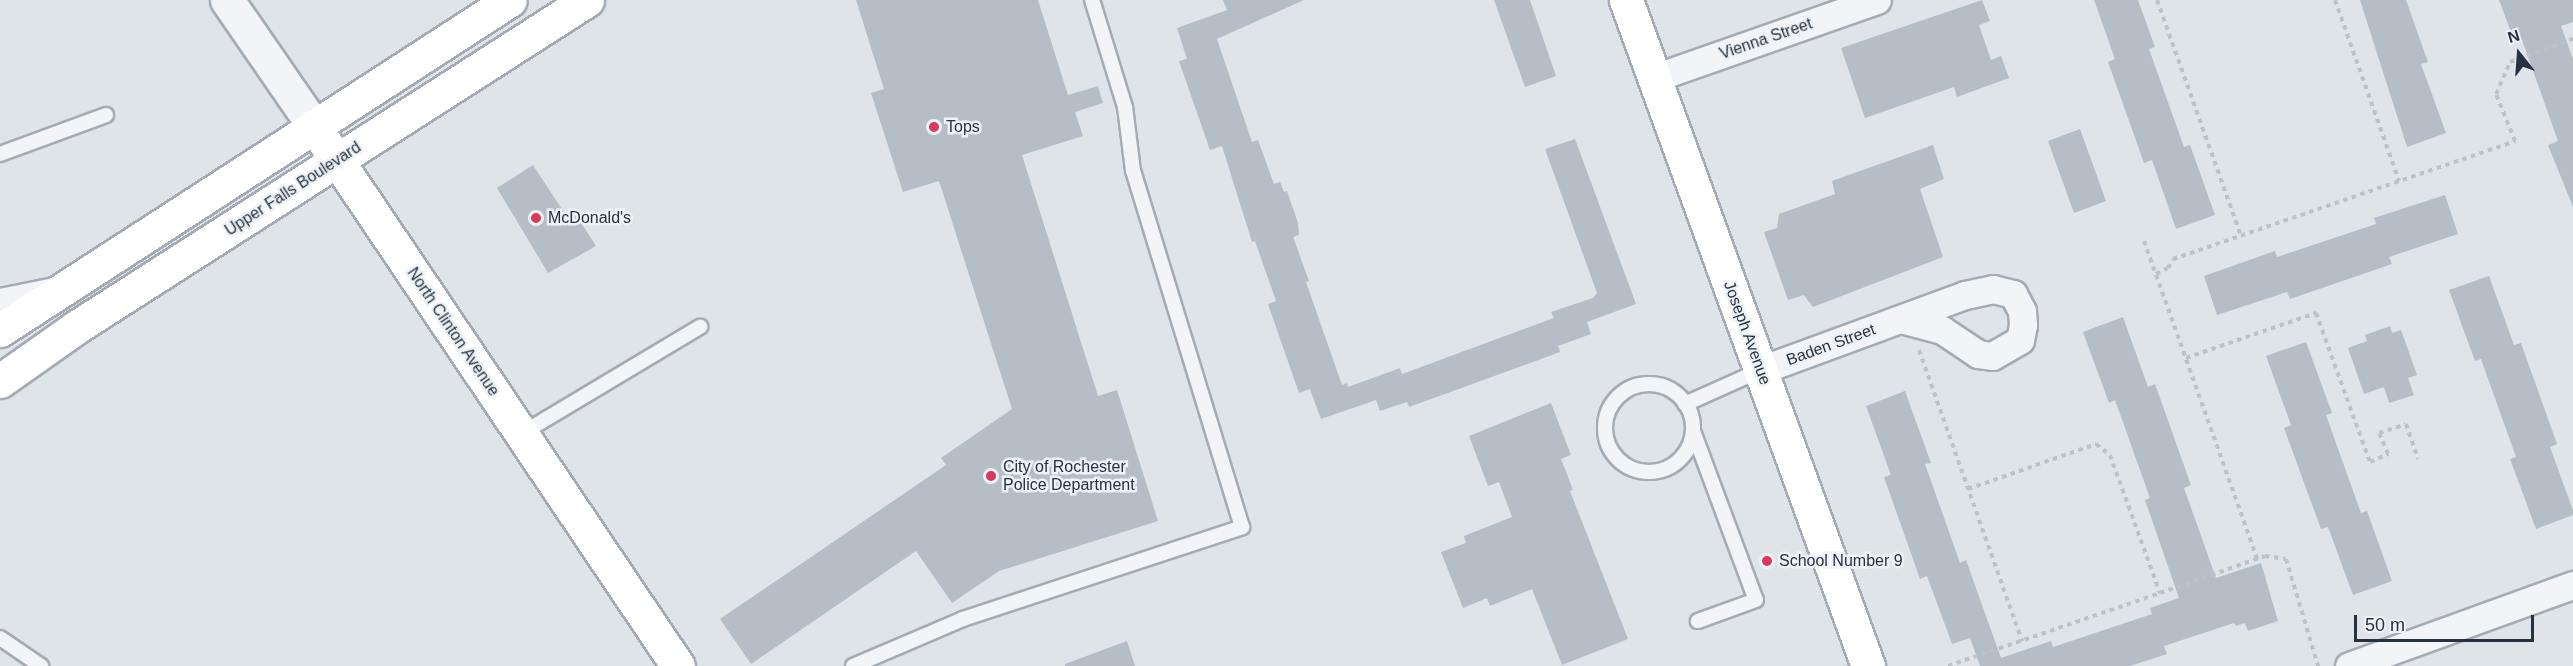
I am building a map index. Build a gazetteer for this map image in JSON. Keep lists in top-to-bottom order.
{
  "streets": {
    "main road": ["Upper Falls Boulevard", "North Clinton Avenue", "Joseph Avenue"],
    "street": ["Vienna Street", "Baden Street"]
  },
  "crossings": [
    ["Vienna Street", "Joseph Avenue"],
    ["Upper Falls Boulevard", "North Clinton Avenue"],
    ["Joseph Avenue", "Baden Street"]
  ],
  "places": [
    "Tops",
    "McDonald's",
    "City of Rochester Police Department",
    "School Number 9"
  ],
  "scale_bar": "50 m",
  "north": "top"
}
